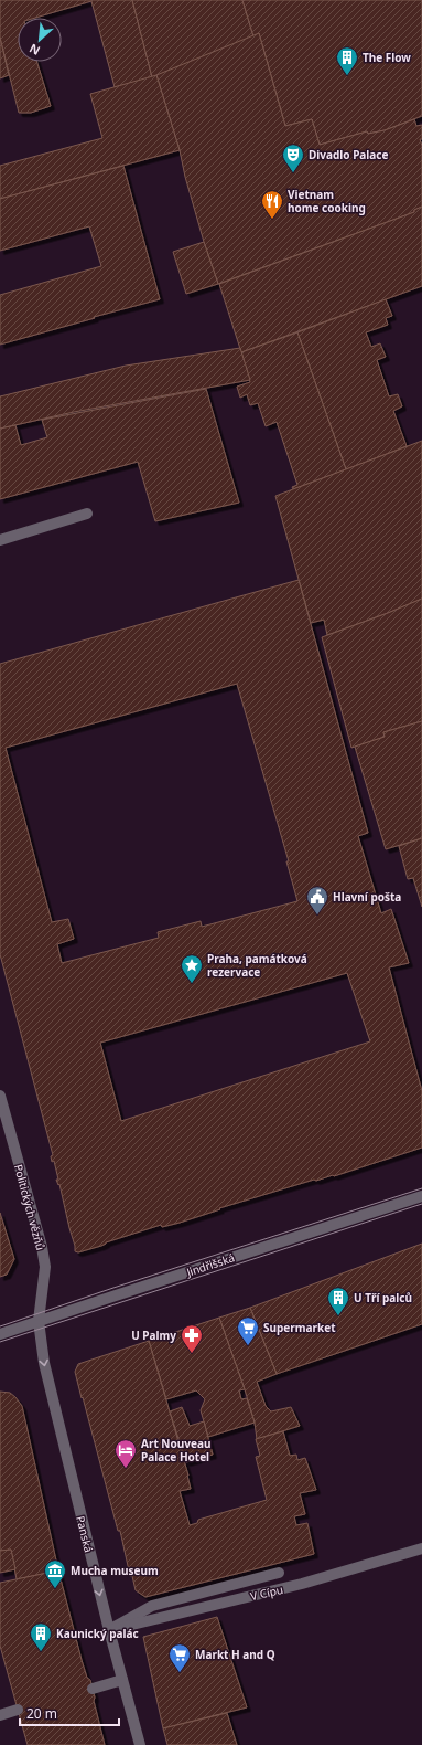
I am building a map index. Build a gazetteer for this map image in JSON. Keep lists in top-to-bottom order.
{
  "streets": {
    "street": [
      "Politických vězňů",
      "Jindřišská",
      "Panská",
      "V Cípu"
    ]
  },
  "crossings": [
    ["Politických vězňů", "Jindřišská"],
    ["Politických vězňů", "Panská"],
    ["Jindřišská", "Panská"],
    ["Panská", "V Cípu"]
  ],
  "one_way": ["Panská"],
  "places": {
    "building": ["The Flow", "U Tří palců", "Kaunický palác"],
    "theatre": ["Divadlo Palace"],
    "restaurant": ["Vietnam home cooking"],
    "public building": ["Hlavní pošta"],
    "place": ["Praha, památková rezervace"],
    "supermarket": ["Supermarket", "Markt H and Q"],
    "pharmacy": ["U Palmy"],
    "hotel": ["Art Nouveau Palace Hotel"],
    "museum": ["Mucha museum"]
  },
  "scale_bar": "20 m",
  "north": "bottom left"
}
